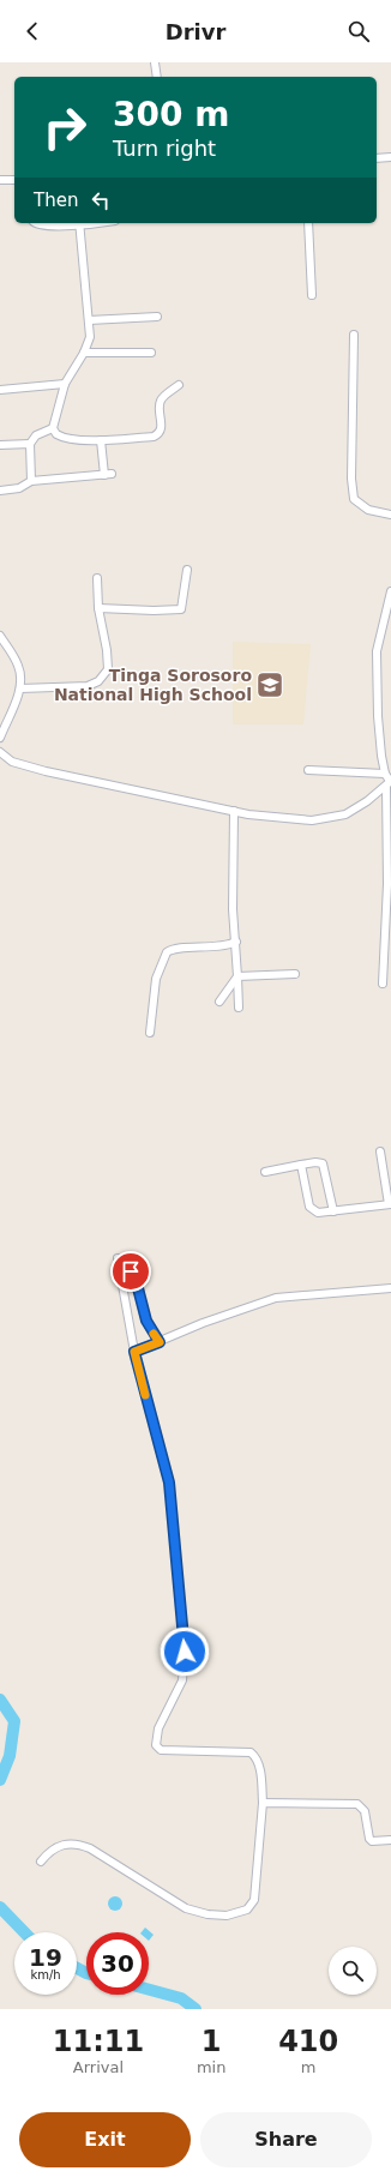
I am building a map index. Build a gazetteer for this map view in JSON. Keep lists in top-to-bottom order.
{
  "places": {
    "school or university": ["Tinga Sorosoro National High School"]
  },
  "page": {
    "header": "Drivr",
    "turn": ["300 m", "Turn right"],
    "then": "Then",
    "speed": "19 km/h",
    "limit": "30",
    "eta": [
      "11:11",
      "Arrival",
      "1",
      "min",
      "410",
      "m"
    ],
    "buttons": ["Exit", "Share"]
  }
}
